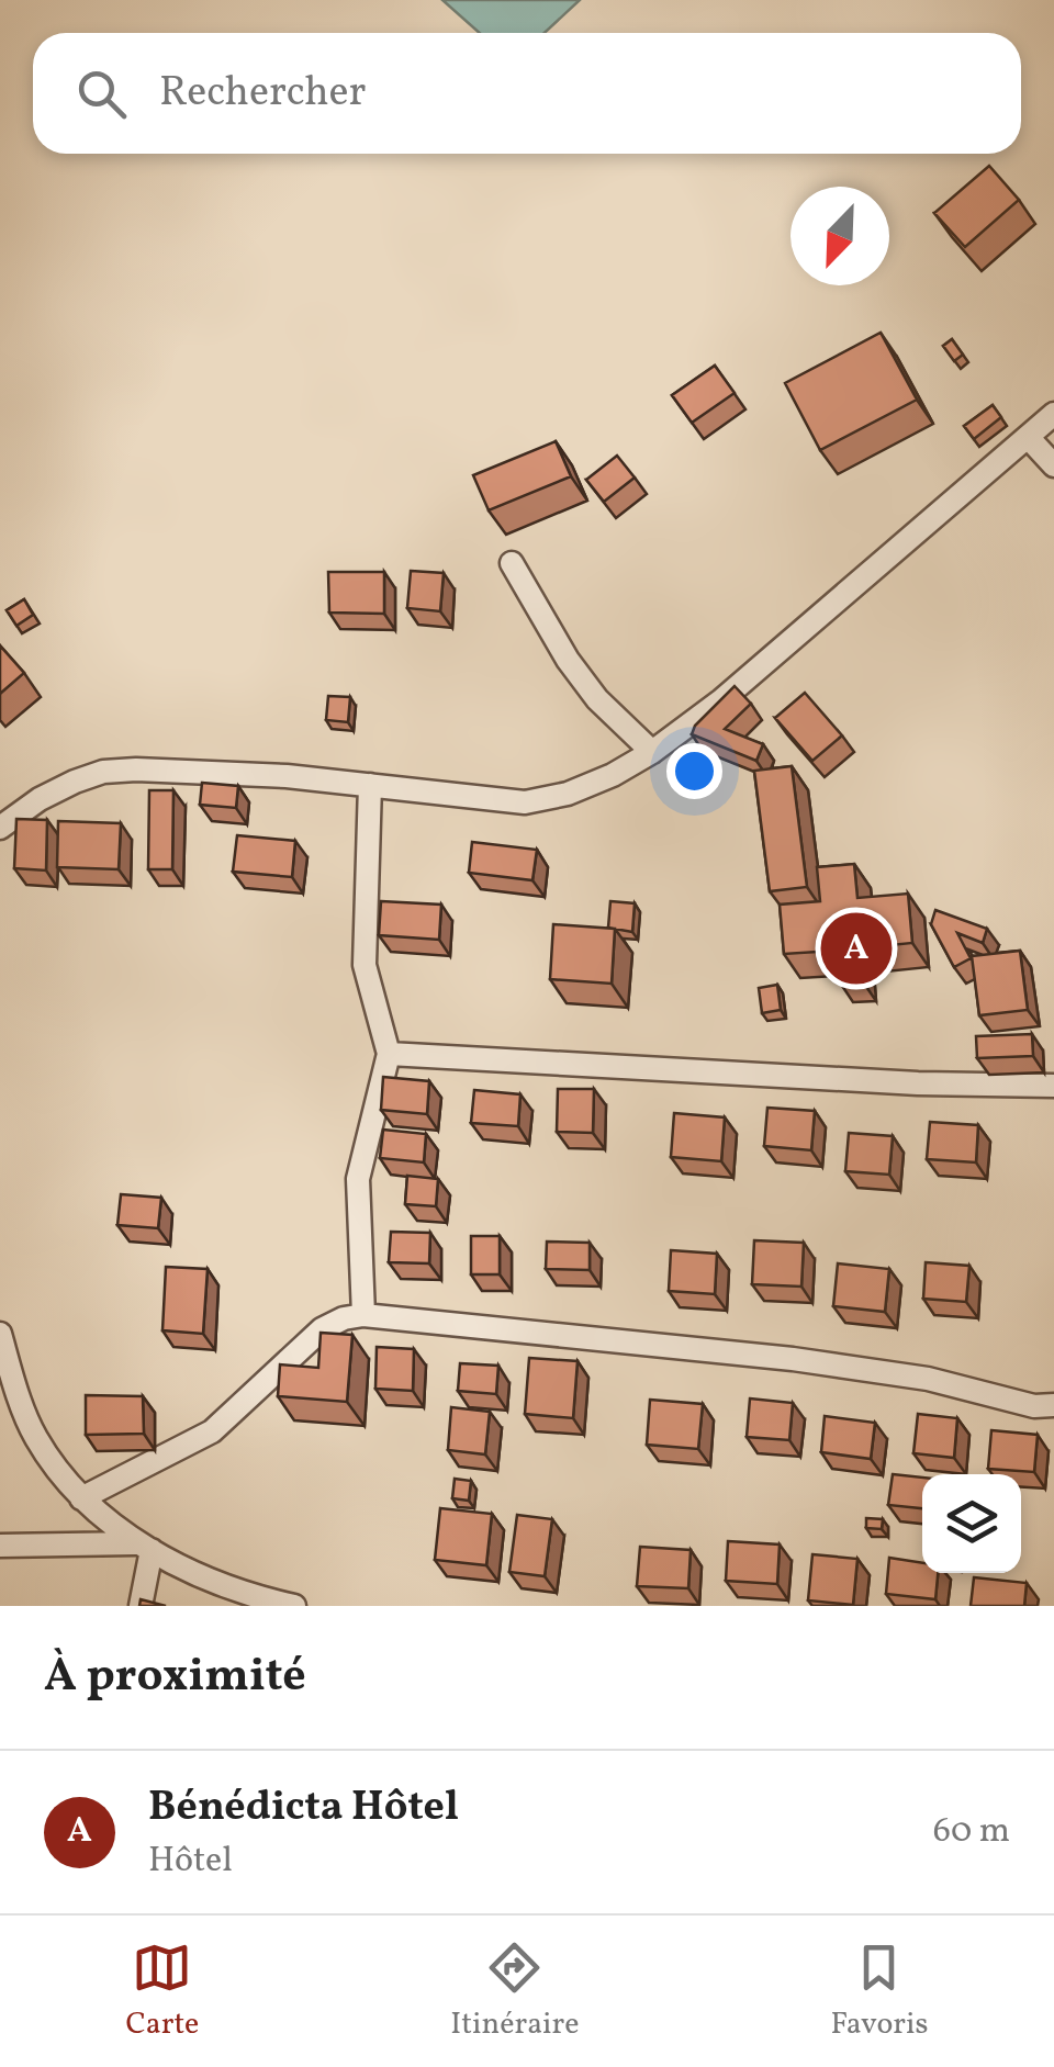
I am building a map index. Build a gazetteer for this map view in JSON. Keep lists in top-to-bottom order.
{
  "north": "bottom left",
  "page": {
    "search": "Rechercher",
    "pins": "A",
    "heading": "À proximité",
    "list": [
      {
        "mark": "A",
        "name": "Bénédicta Hôtel",
        "note": "Hôtel",
        "value": "60 m"
      }
    ],
    "nav": ["Carte", "Itinéraire", "Favoris"]
  }
}
